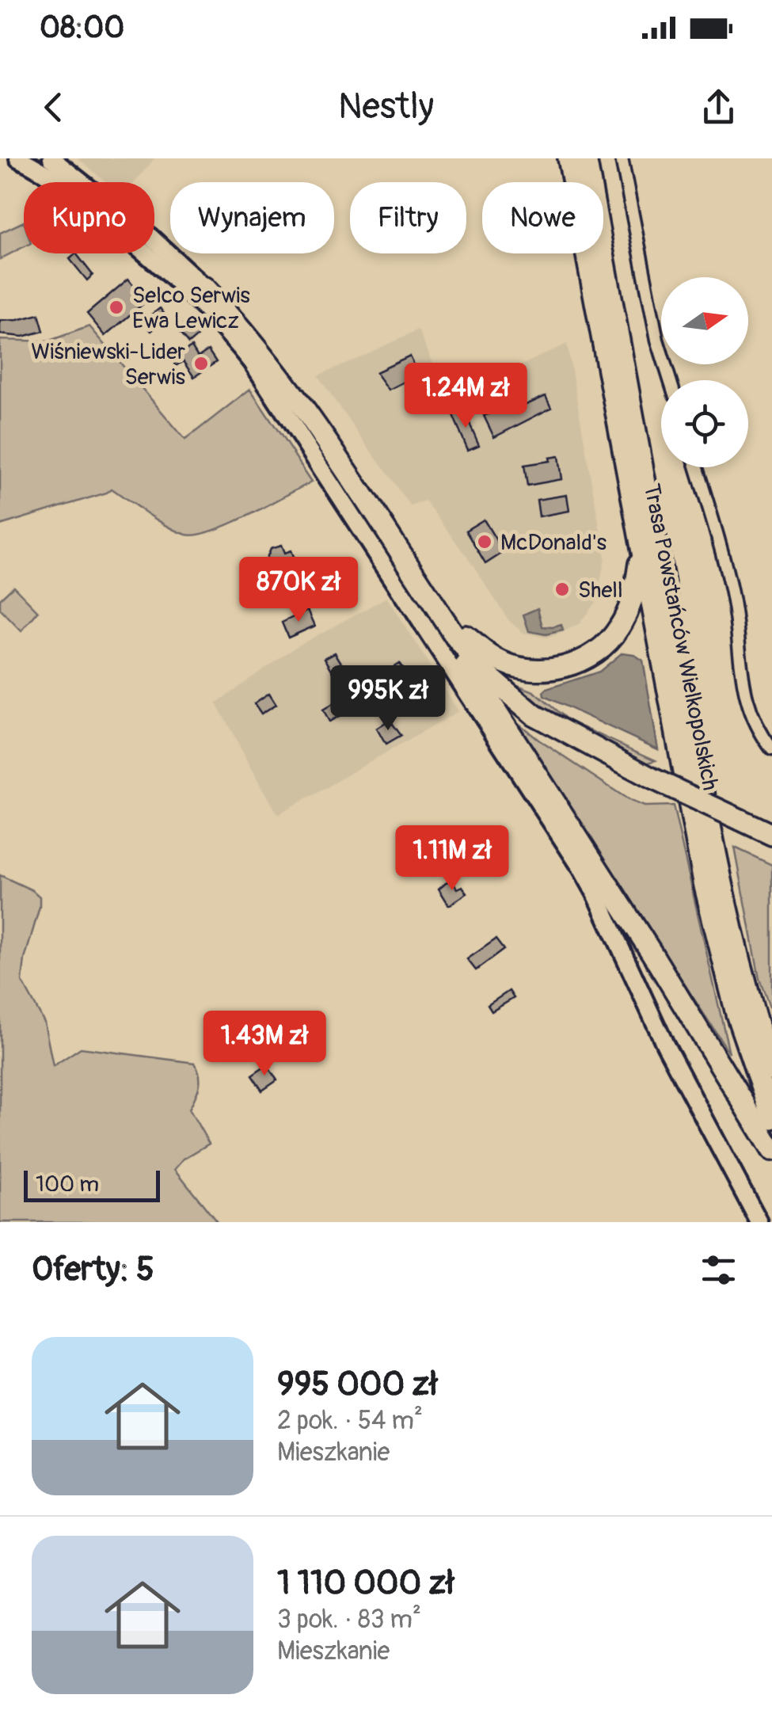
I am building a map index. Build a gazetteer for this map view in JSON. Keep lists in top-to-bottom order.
{
  "streets": {
    "highway": ["Trasa Powstańców Wielkopolskich"]
  },
  "places": [
    "Selco Serwis Ewa Lewicz",
    "Wiśniewski-Lider Serwis",
    "McDonald's",
    "Shell"
  ],
  "scale_bar": "100 m",
  "north": "right",
  "page": {
    "status": "08:00",
    "header": "Nestly",
    "chip": [
      "Kupno",
      "Wynajem",
      "Filtry",
      "Nowe"
    ],
    "price": [
      "1.24M zł",
      "870K zł",
      "995K zł",
      "1.11M zł",
      "1.43M zł"
    ],
    "scale": "100 m",
    "heading": "Oferty: 5",
    "list": [
      {
        "name": "995 000 zł",
        "note": "2 pok. · 54 m² · Mieszkanie"
      },
      {
        "name": "1 110 000 zł",
        "note": "3 pok. · 83 m² · Mieszkanie"
      }
    ]
  }
}
